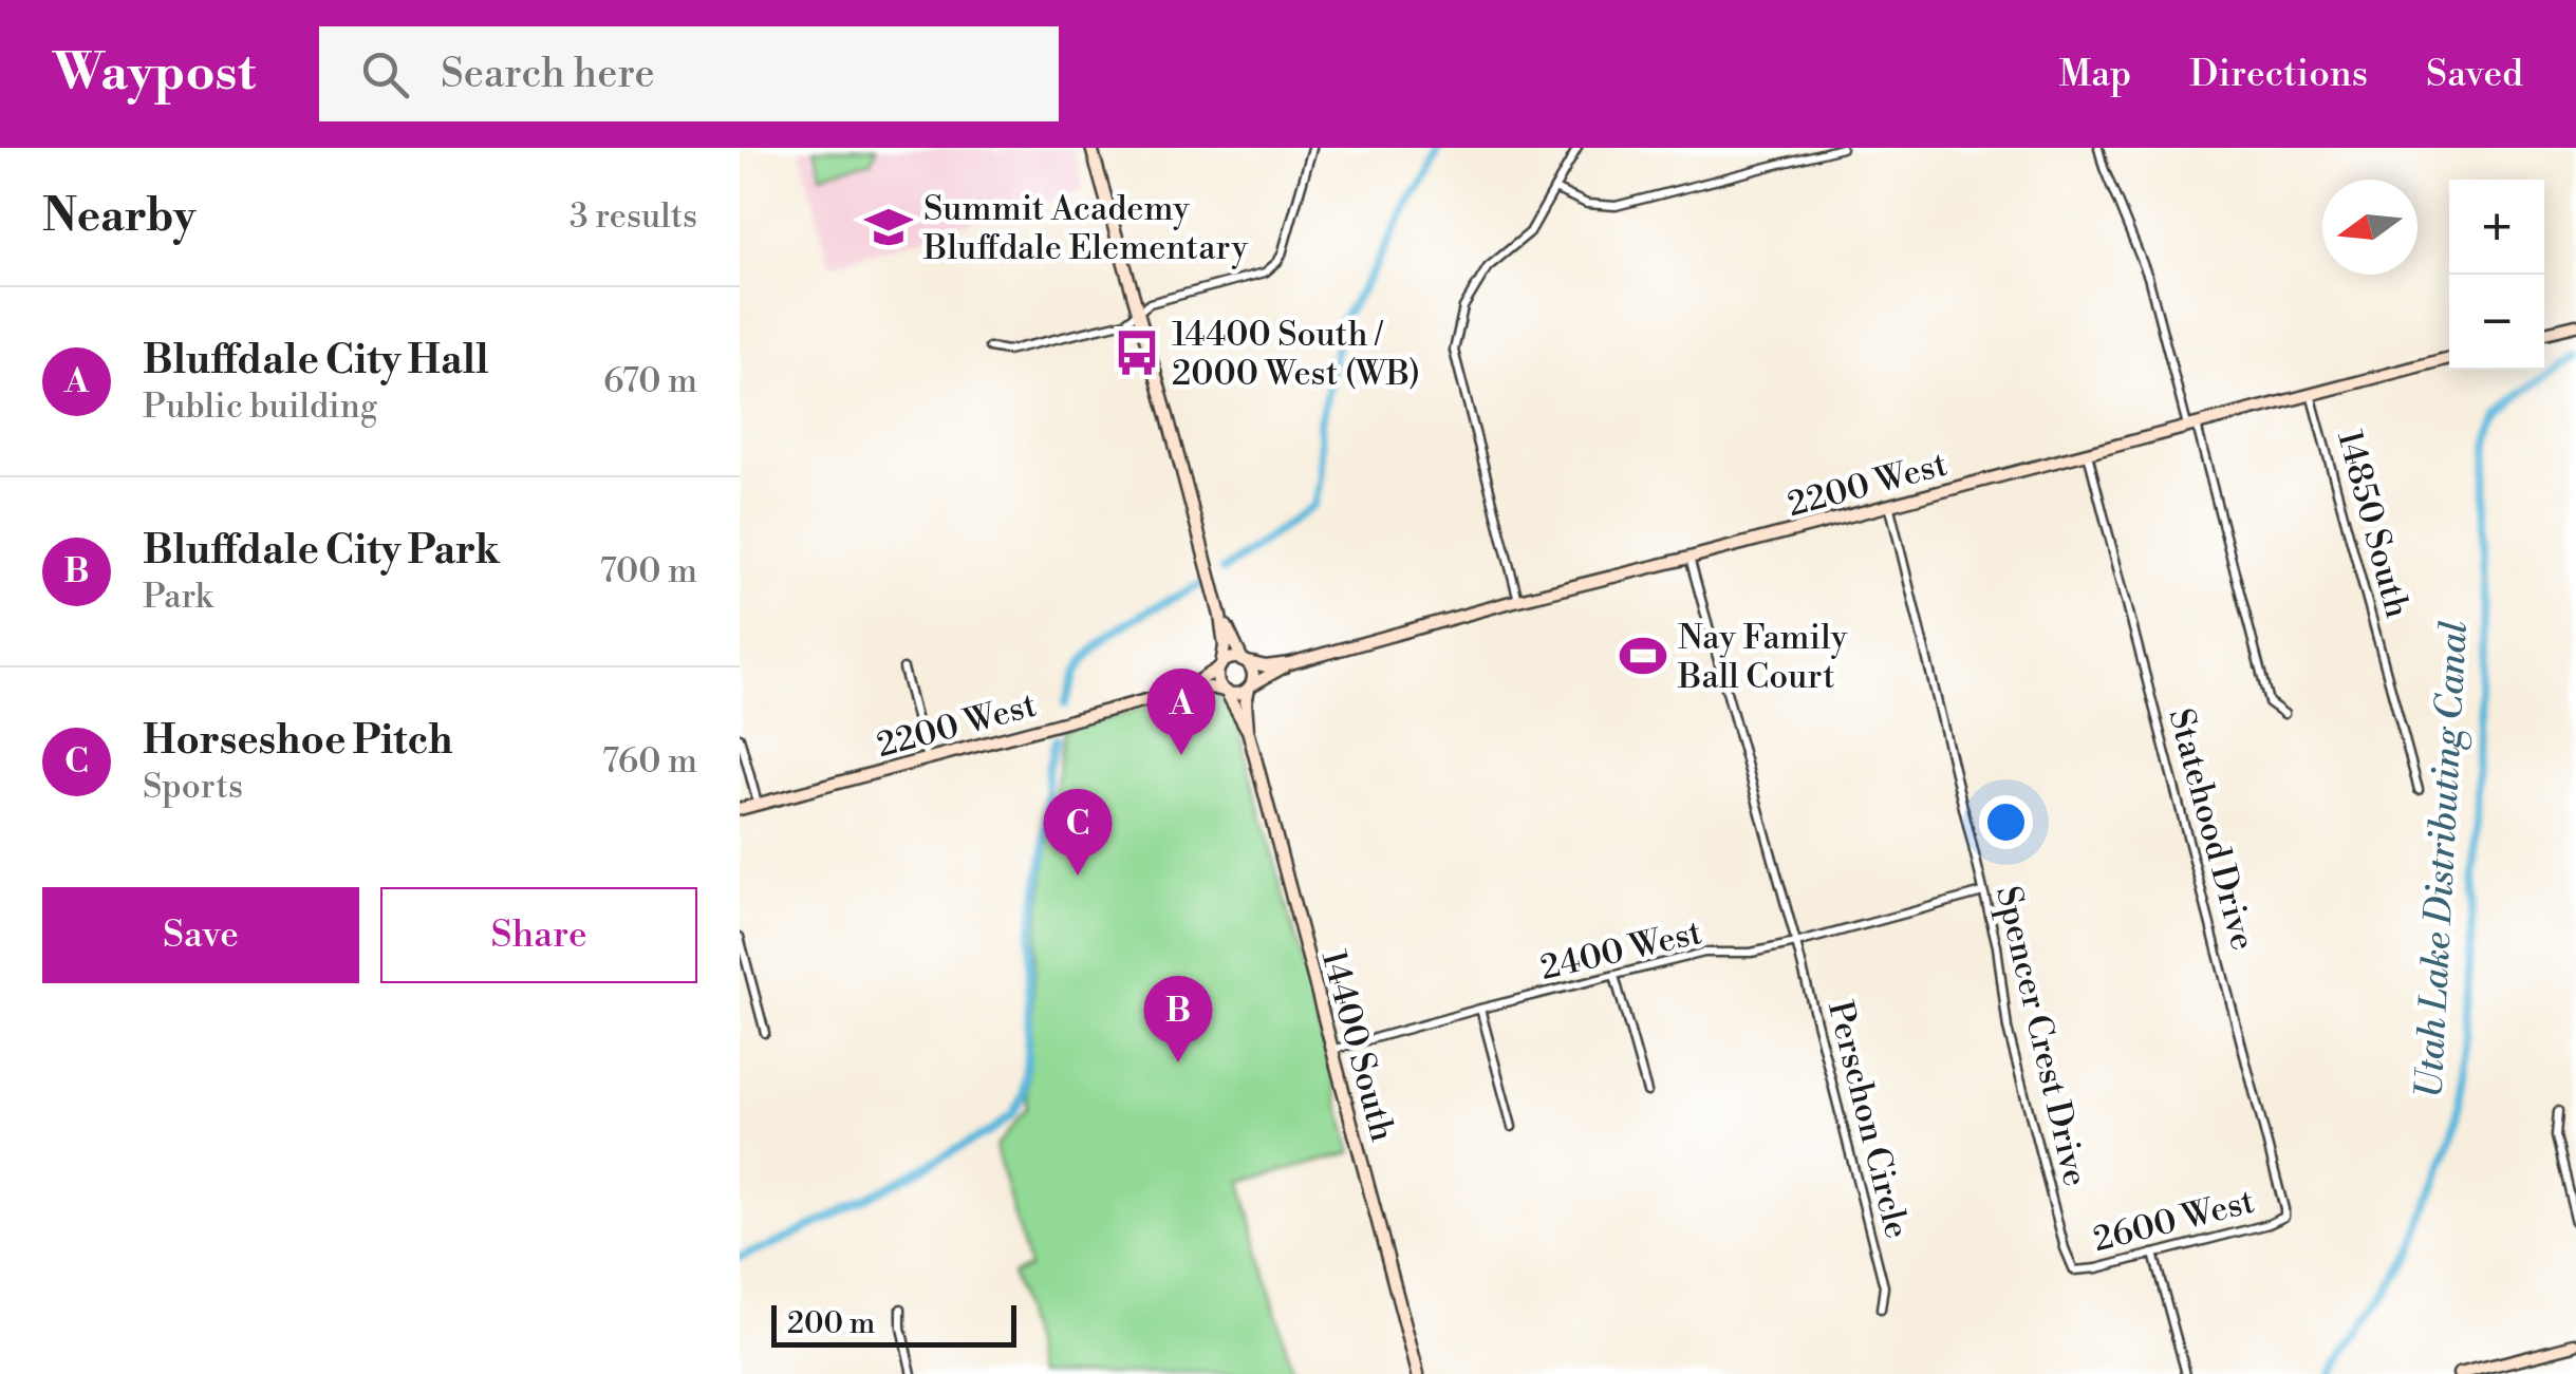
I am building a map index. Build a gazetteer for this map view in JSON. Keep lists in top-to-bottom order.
{
  "streets": {
    "street": [
      "2200 West",
      "14850 South",
      "Statehood Drive",
      "2400 West",
      "Spencer Crest Drive",
      "14400 South",
      "Perschon Circle",
      "2600 West"
    ]
  },
  "crossings": [
    ["2200 West", "14850 South"],
    ["2200 West", "Statehood Drive"],
    ["2200 West", "Spencer Crest Drive"],
    ["2200 West", "14400 South"],
    ["2200 West", "Perschon Circle"],
    ["Statehood Drive", "2600 West"],
    ["2400 West", "Spencer Crest Drive"],
    ["2400 West", "14400 South"],
    ["2400 West", "Perschon Circle"],
    ["Spencer Crest Drive", "2600 West"]
  ],
  "water": ["Utah Lake Distributing Canal"],
  "places": {
    "school or university": ["Summit Academy Bluffdale Elementary"],
    "bus stop": ["14400 South / 2000 West (WB)"],
    "sports": ["Nay Family Ball Court"]
  },
  "scale_bar": "200 m",
  "north": "left",
  "page": {
    "header": "Waypost",
    "search": "Search here",
    "nav": ["Map", "Directions", "Saved"],
    "heading": ["Nearby", "3 results"],
    "map_buttons": ["+", "−"],
    "list": [
      {
        "mark": "A",
        "name": "Bluffdale City Hall",
        "note": "Public building",
        "value": "670 m"
      },
      {
        "mark": "B",
        "name": "Bluffdale City Park",
        "note": "Park",
        "value": "700 m"
      },
      {
        "mark": "C",
        "name": "Horseshoe Pitch",
        "note": "Sports",
        "value": "760 m"
      }
    ],
    "pins": ["A", "C", "B"],
    "buttons": ["Save", "Share"],
    "scale": "200 m"
  }
}
